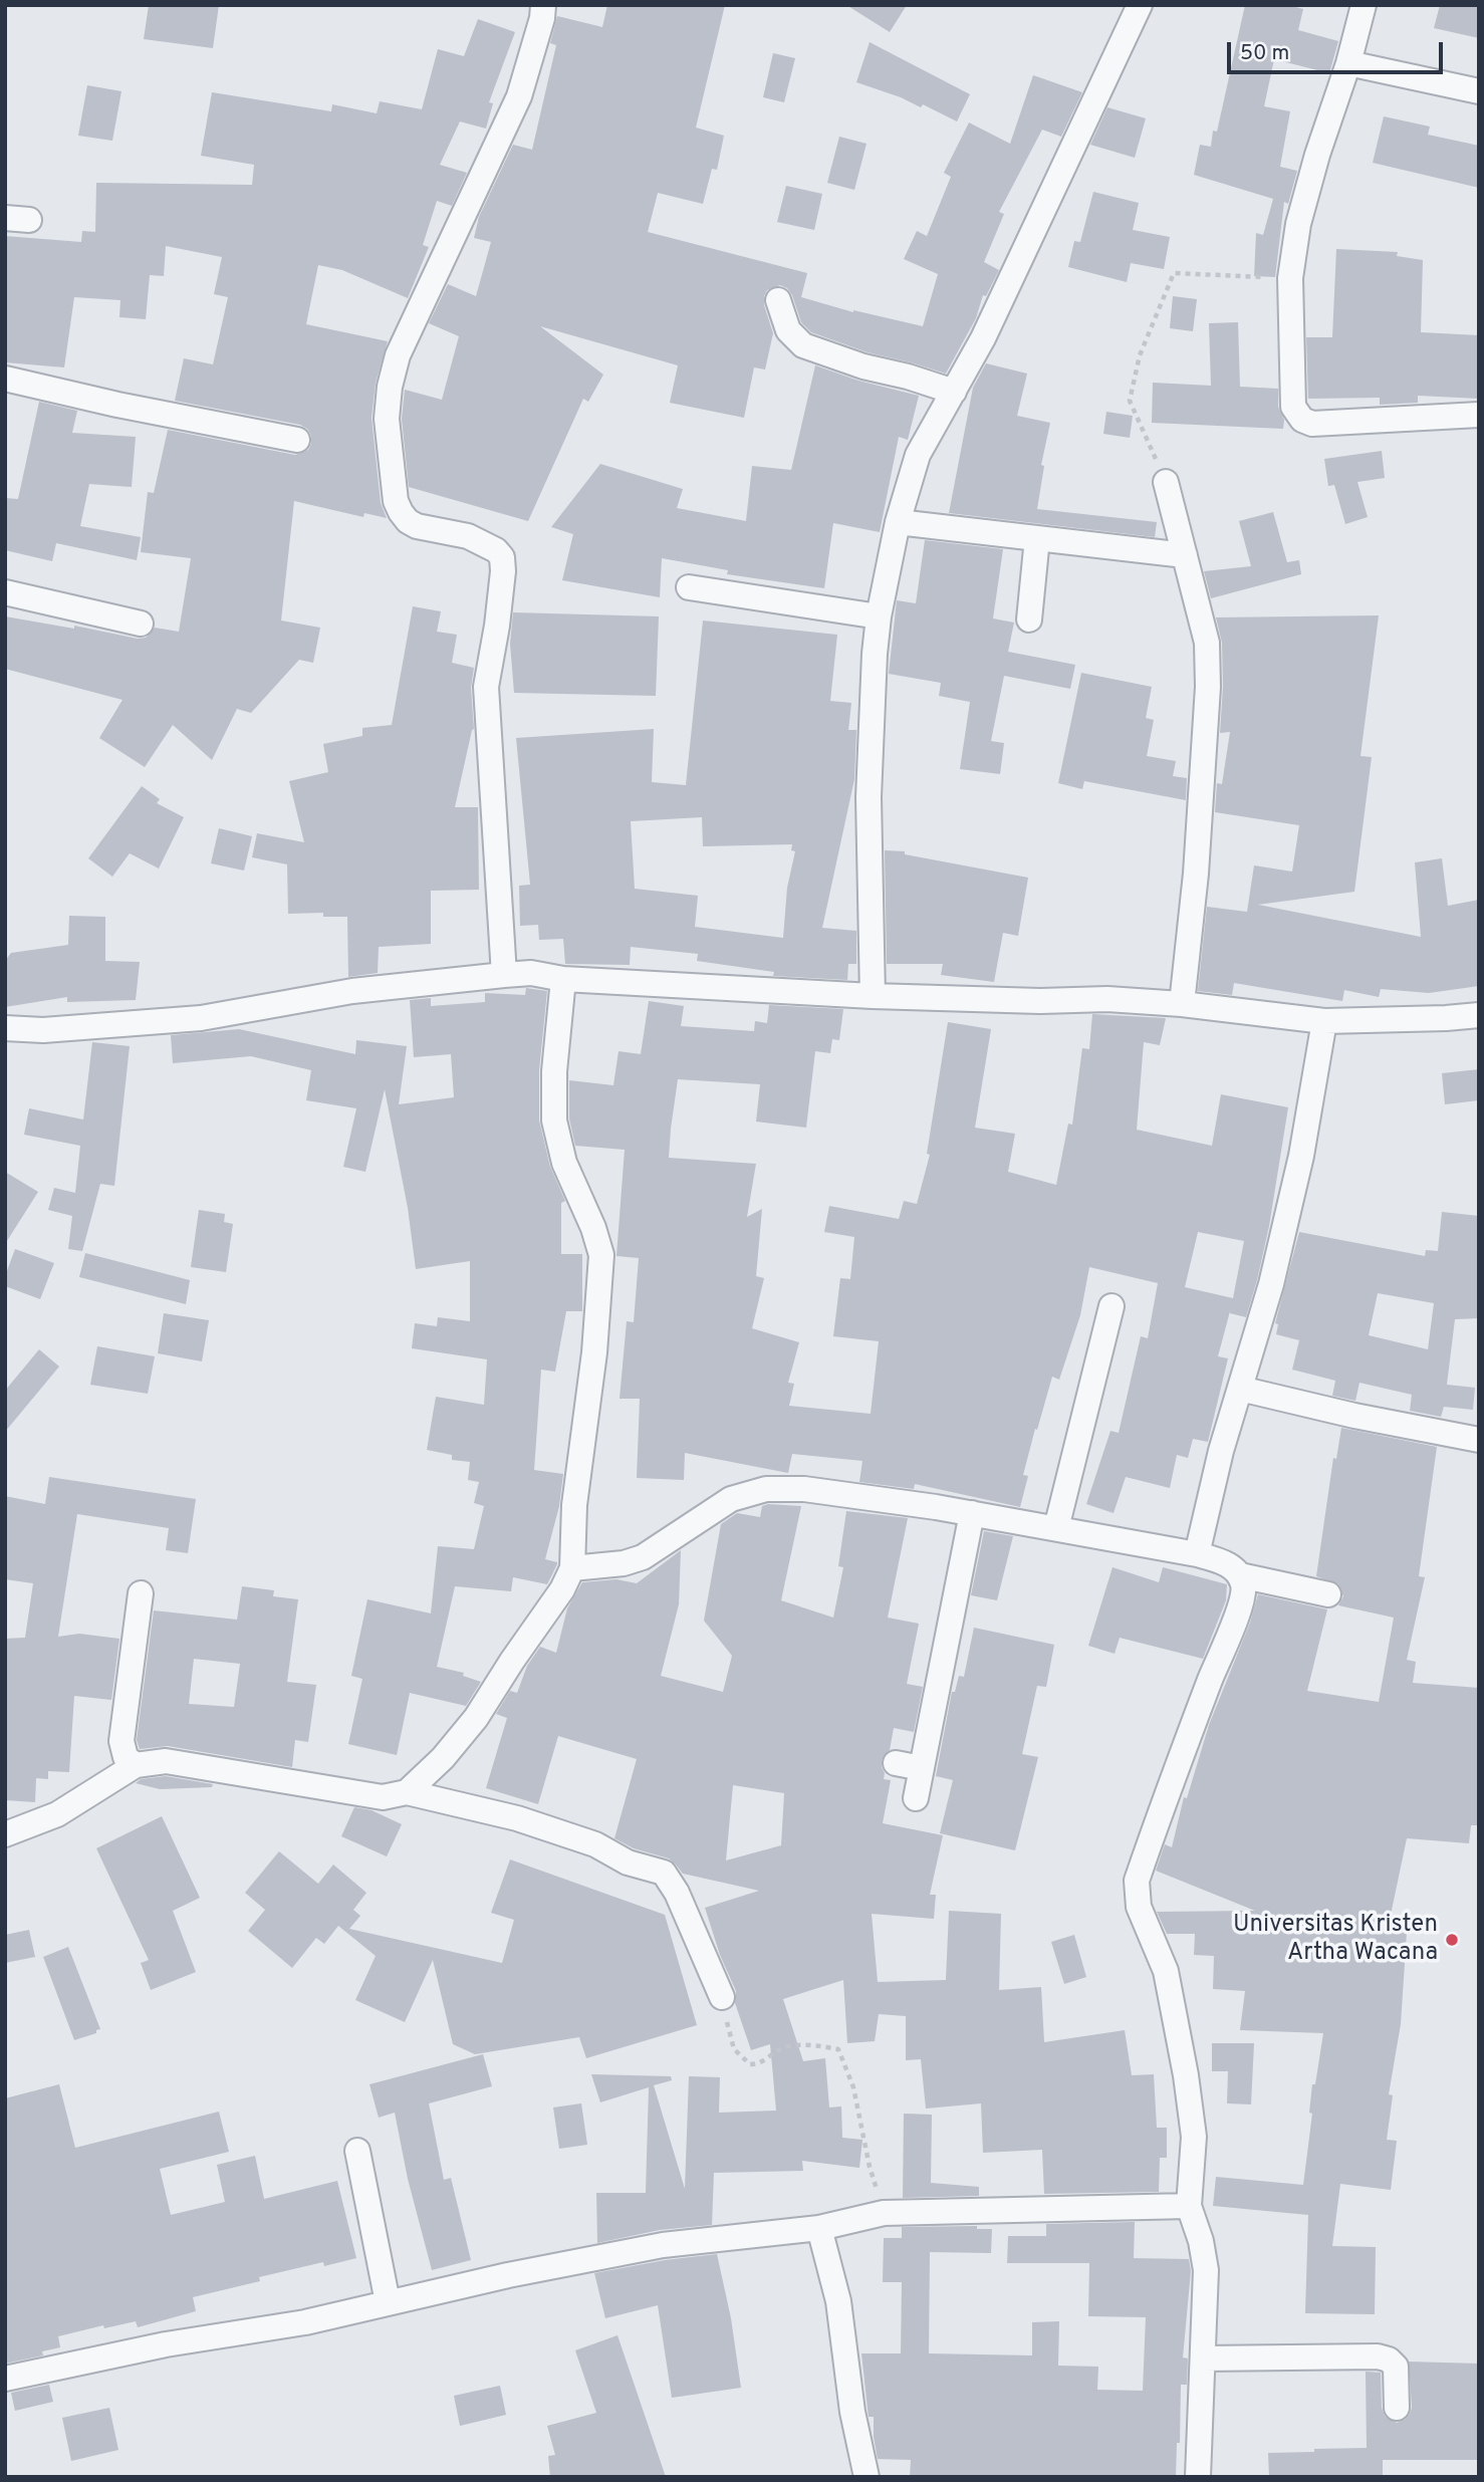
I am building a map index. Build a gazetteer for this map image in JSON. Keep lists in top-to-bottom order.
{
  "places": ["Universitas Kristen Artha Wacana"],
  "scale_bar": "50 m"
}
